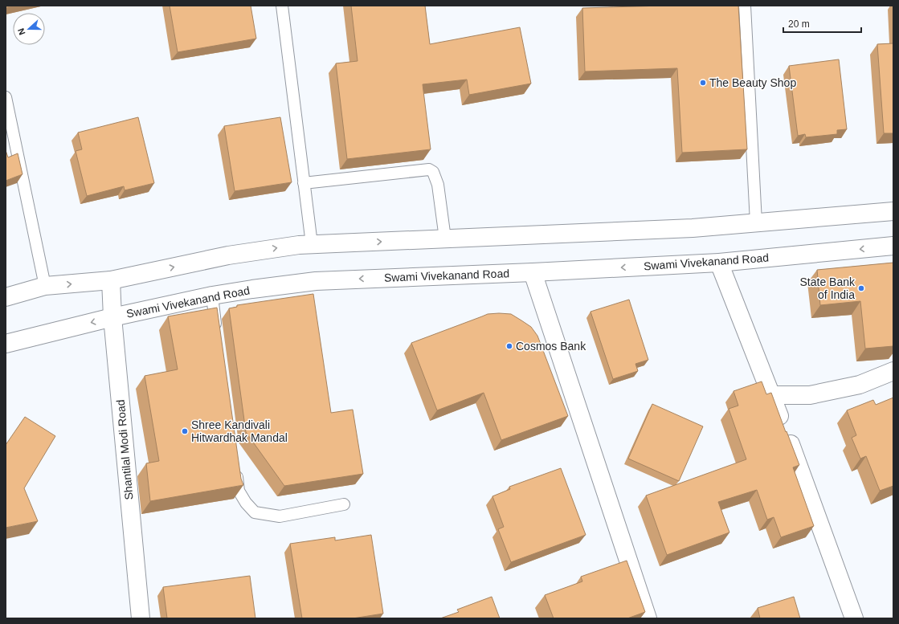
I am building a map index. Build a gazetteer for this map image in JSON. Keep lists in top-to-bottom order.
{
  "streets": {
    "main road": ["Swami Vivekanand Road", "Shantilal Modi Road"]
  },
  "crossings": [
    ["Swami Vivekanand Road", "Shantilal Modi Road"]
  ],
  "places": [
    "The Beauty Shop",
    "State Bank of India",
    "Cosmos Bank",
    "Shree Kandivali Hitwardhak Mandal"
  ],
  "scale_bar": "20 m",
  "north": "left"
}
